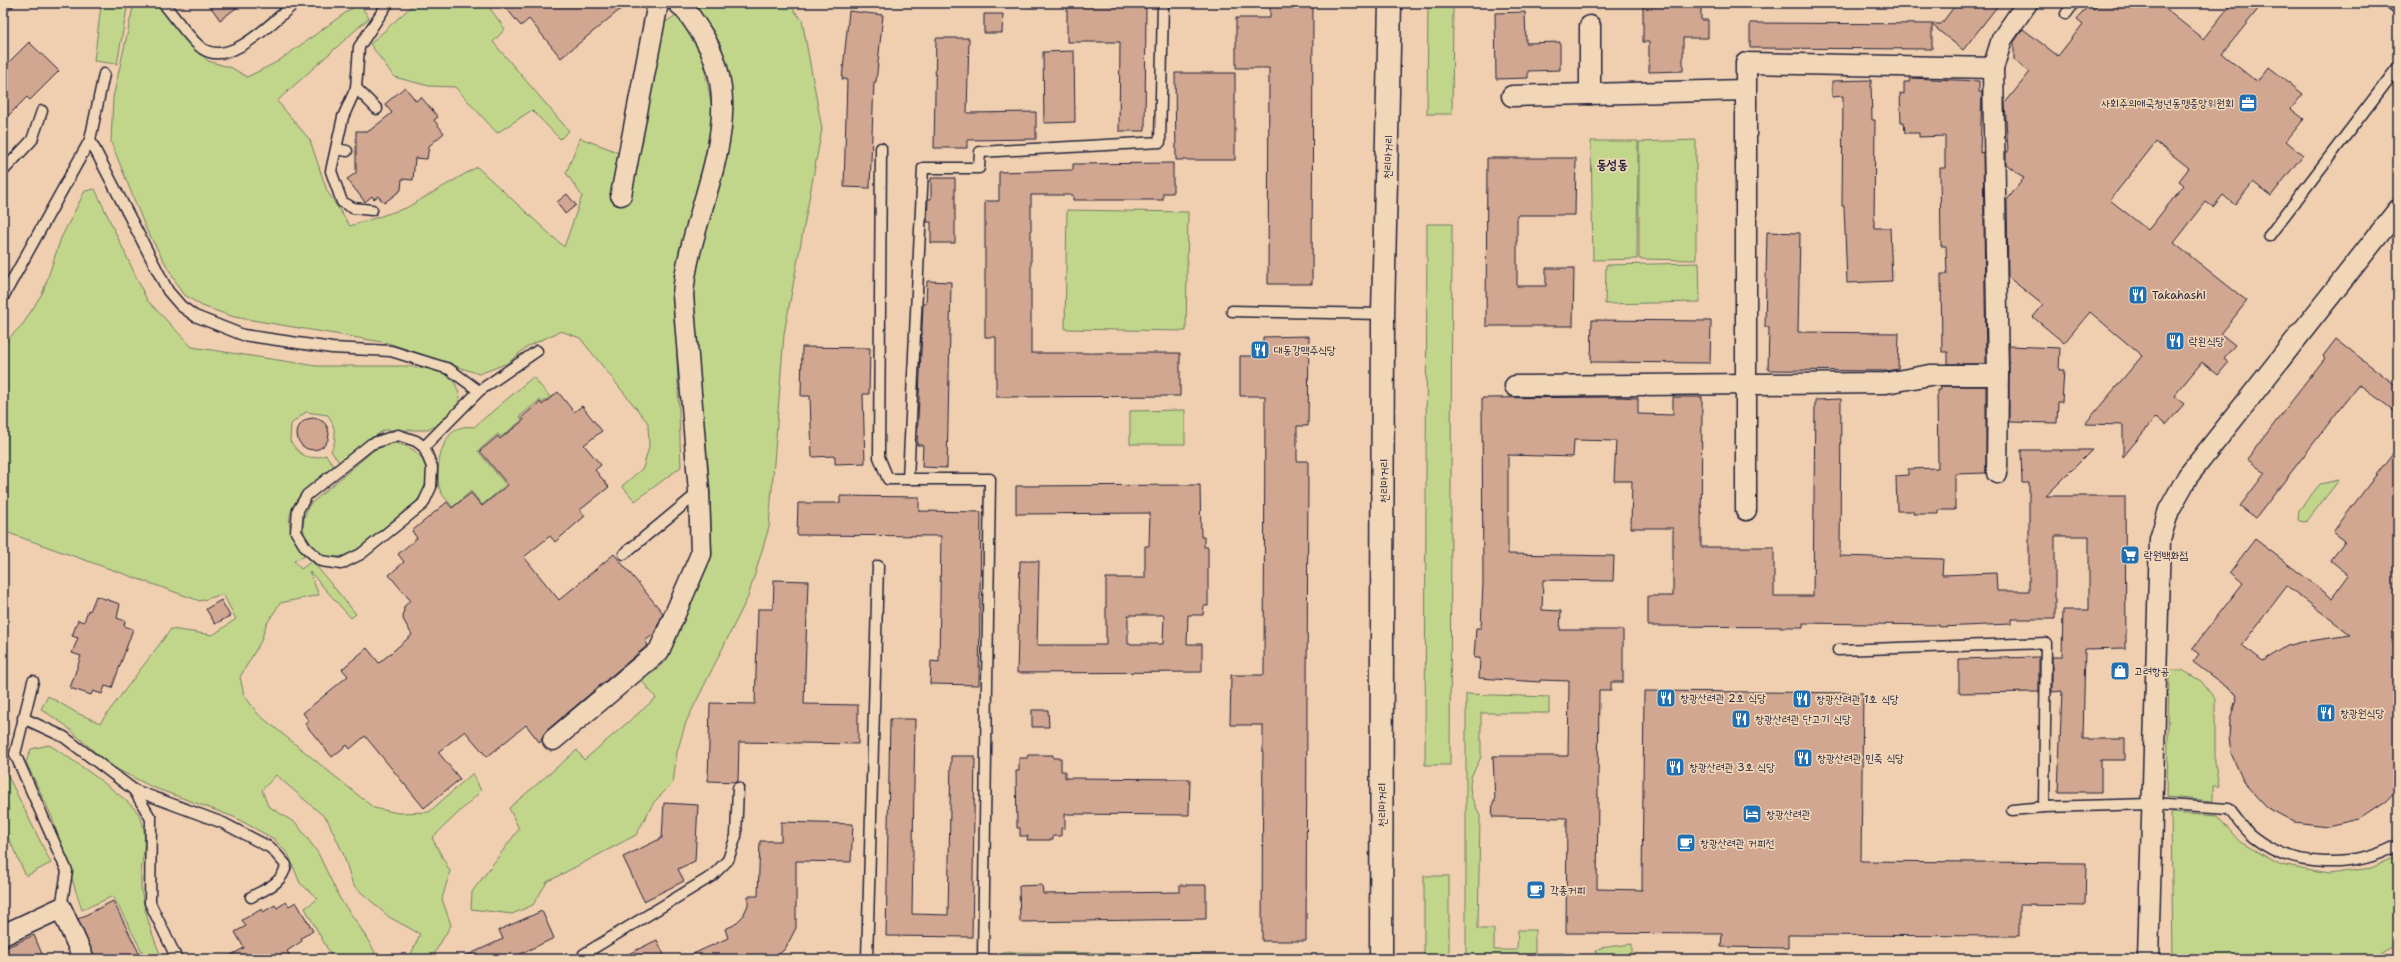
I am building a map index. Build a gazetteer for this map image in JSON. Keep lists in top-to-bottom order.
{
  "streets": {
    "main road": ["천리마거리"]
  },
  "districts": ["동성동"],
  "places": {
    "office": ["사회주의애국청년동맹중앙위원회"],
    "restaurant": [
      "Takahashi",
      "락왼식당",
      "대동강맥주식당",
      "창광산려관 2호 식당",
      "창광산려관 1호 식당",
      "창광원식당",
      "창광산려관 단고기 식당",
      "창광산려관 민죽 식당",
      "창광산려관 3호 식당"
    ],
    "supermarket": ["락원백화점"],
    "shop": ["고려항공"],
    "hotel": ["창광산려관"],
    "cafe": ["창광산려관 커피전", "각종커피"]
  }
}
